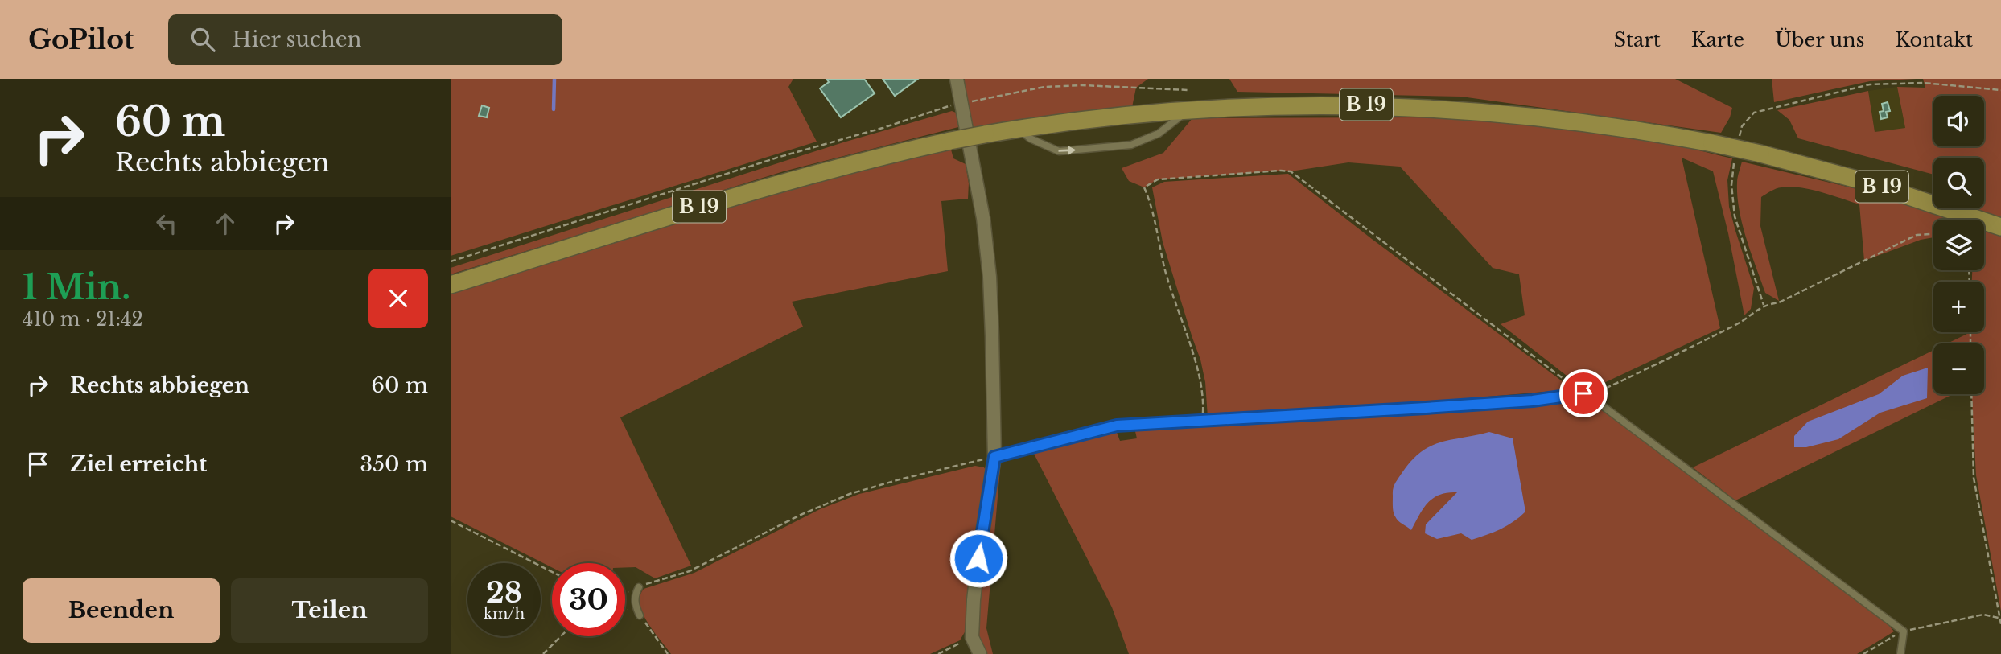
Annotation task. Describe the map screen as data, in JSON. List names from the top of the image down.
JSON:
{
  "streets": {
    "main road": ["B 19"]
  },
  "page": {
    "header": "GoPilot",
    "search": "Hier suchen",
    "nav": [
      "Start",
      "Karte",
      "Über uns",
      "Kontakt"
    ],
    "turn": ["60 m", "Rechts abbiegen"],
    "map_buttons": ["+", "−"],
    "heading": ["1 Min.", "410 m · 21:42"],
    "list": [
      {
        "name": "Rechts abbiegen",
        "value": "60 m"
      },
      {
        "name": "Ziel erreicht",
        "value": "350 m"
      }
    ],
    "speed": "28 km/h",
    "limit": "30",
    "buttons": ["Beenden", "Teilen"]
  }
}
